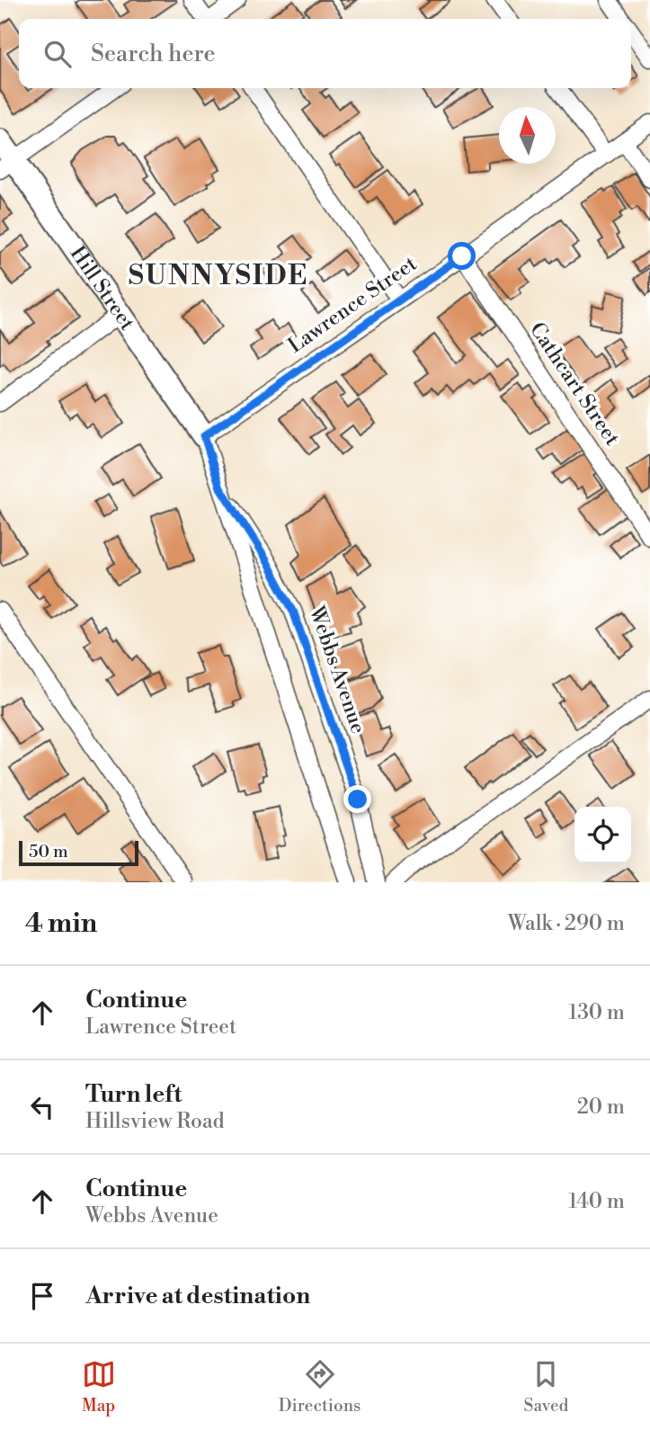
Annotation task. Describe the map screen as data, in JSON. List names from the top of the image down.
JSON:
{
  "streets": {
    "street": [
      "Hill Street",
      "Lawrence Street",
      "Cathcart Street",
      "Webbs Avenue"
    ]
  },
  "crossings": [
    ["Hill Street", "Lawrence Street"],
    ["Lawrence Street", "Cathcart Street"]
  ],
  "districts": ["SUNNYSIDE"],
  "scale_bar": "50 m",
  "north": "top",
  "page": {
    "search": "Search here",
    "scale": "50 m",
    "heading": ["4 min", "Walk · 290 m"],
    "list": [
      ["Continue", "Lawrence Street", "130 m"],
      ["Turn left", "Hillsview Road", "20 m"],
      ["Continue", "Webbs Avenue", "140 m"],
      "Arrive at destination"
    ],
    "nav": ["Map", "Directions", "Saved"]
  }
}
